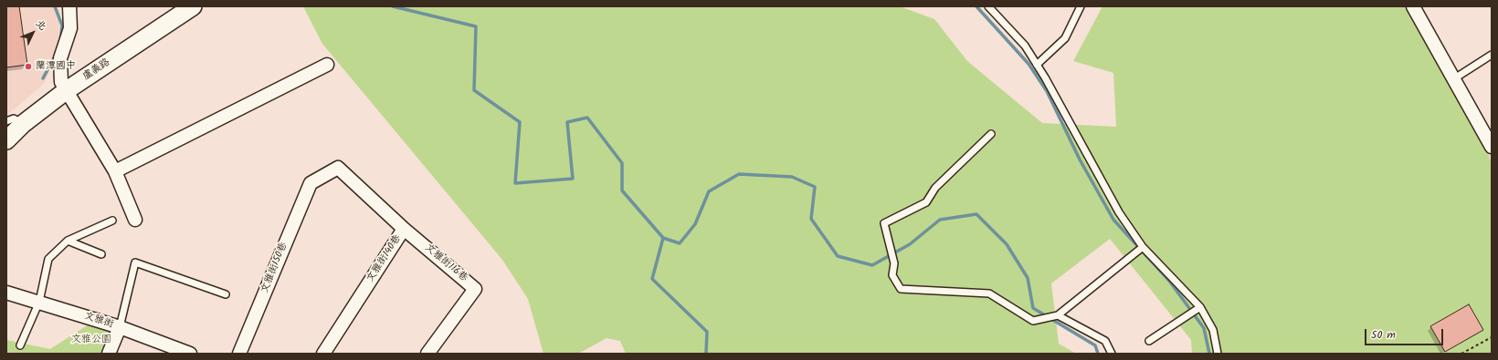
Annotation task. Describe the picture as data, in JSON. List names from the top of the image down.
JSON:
{
  "streets": {
    "street": [
      "盧義路",
      "文雅街140巷",
      "文雅街116巷",
      "文雅街150巷",
      "文雅街"
    ]
  },
  "crossings": [
    ["文雅街140巷", "文雅街116巷"],
    ["文雅街140巷", "文雅街150巷"]
  ],
  "parks": ["文雅公園"],
  "places": ["蘭潭國中"],
  "scale_bar": "50 m",
  "north": "top right"
}
